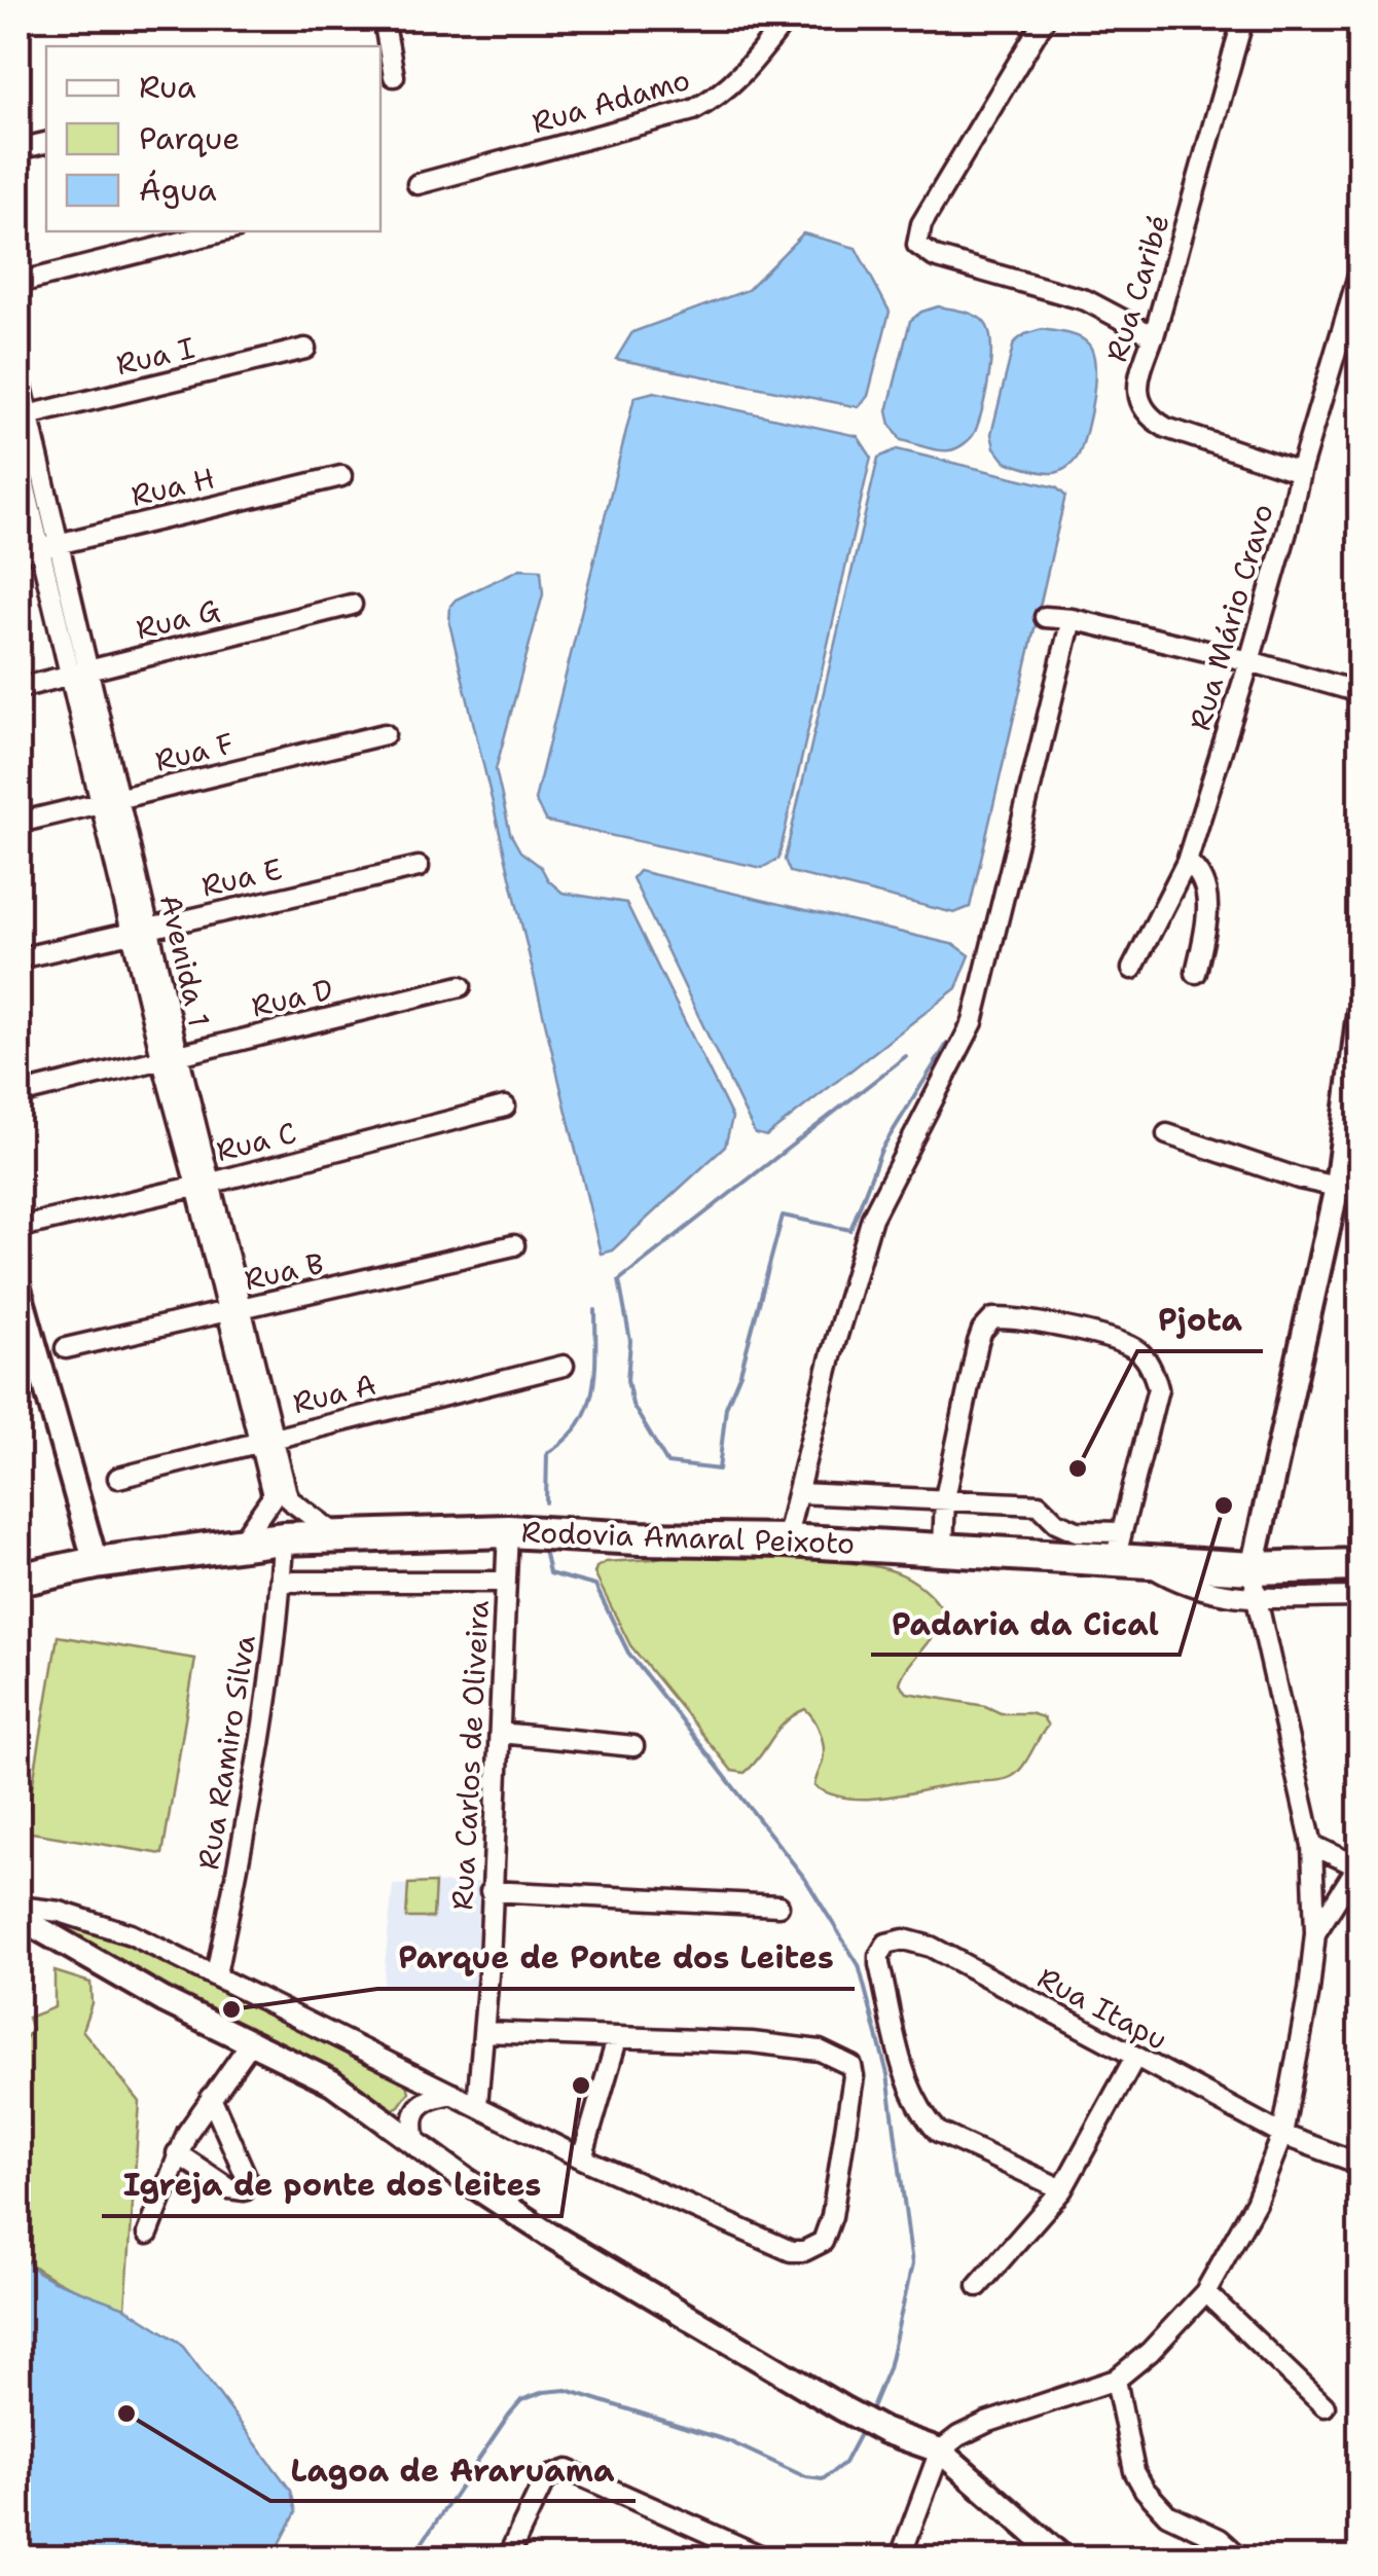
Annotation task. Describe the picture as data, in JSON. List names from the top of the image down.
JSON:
{
  "streets": {
    "highway": ["Rodovia Amaral Peixoto"],
    "street": [
      "Rua Adamo",
      "Rua Caribé",
      "Rua I",
      "Rua H",
      "Rua Mário Cravo",
      "Rua G",
      "Rua F",
      "Rua E",
      "Avenida 1",
      "Rua D",
      "Rua C",
      "Rua B",
      "Rua A",
      "Rua Ramiro Silva",
      "Rua Carlos de Oliveira",
      "Rua Itapu"
    ]
  },
  "crossings": [
    ["Rua Caribé", "Rua Mário Cravo"],
    ["Rua I", "Avenida 1"],
    ["Rua H", "Avenida 1"],
    ["Rua G", "Avenida 1"],
    ["Rua F", "Avenida 1"],
    ["Rua E", "Avenida 1"],
    ["Avenida 1", "Rua D"],
    ["Avenida 1", "Rua C"],
    ["Avenida 1", "Rua B"],
    ["Avenida 1", "Rua A"],
    ["Avenida 1", "Rodovia Amaral Peixoto"],
    ["Rodovia Amaral Peixoto", "Rua Ramiro Silva"],
    ["Rodovia Amaral Peixoto", "Rua Carlos de Oliveira"]
  ],
  "places": [
    "Pjota",
    "Padaria da Cical",
    "Parque de Ponte dos Leites",
    "Igreja de ponte dos leites",
    "Lagoa de Araruama"
  ],
  "legend": ["Rua", "Parque", "Água"]
}
